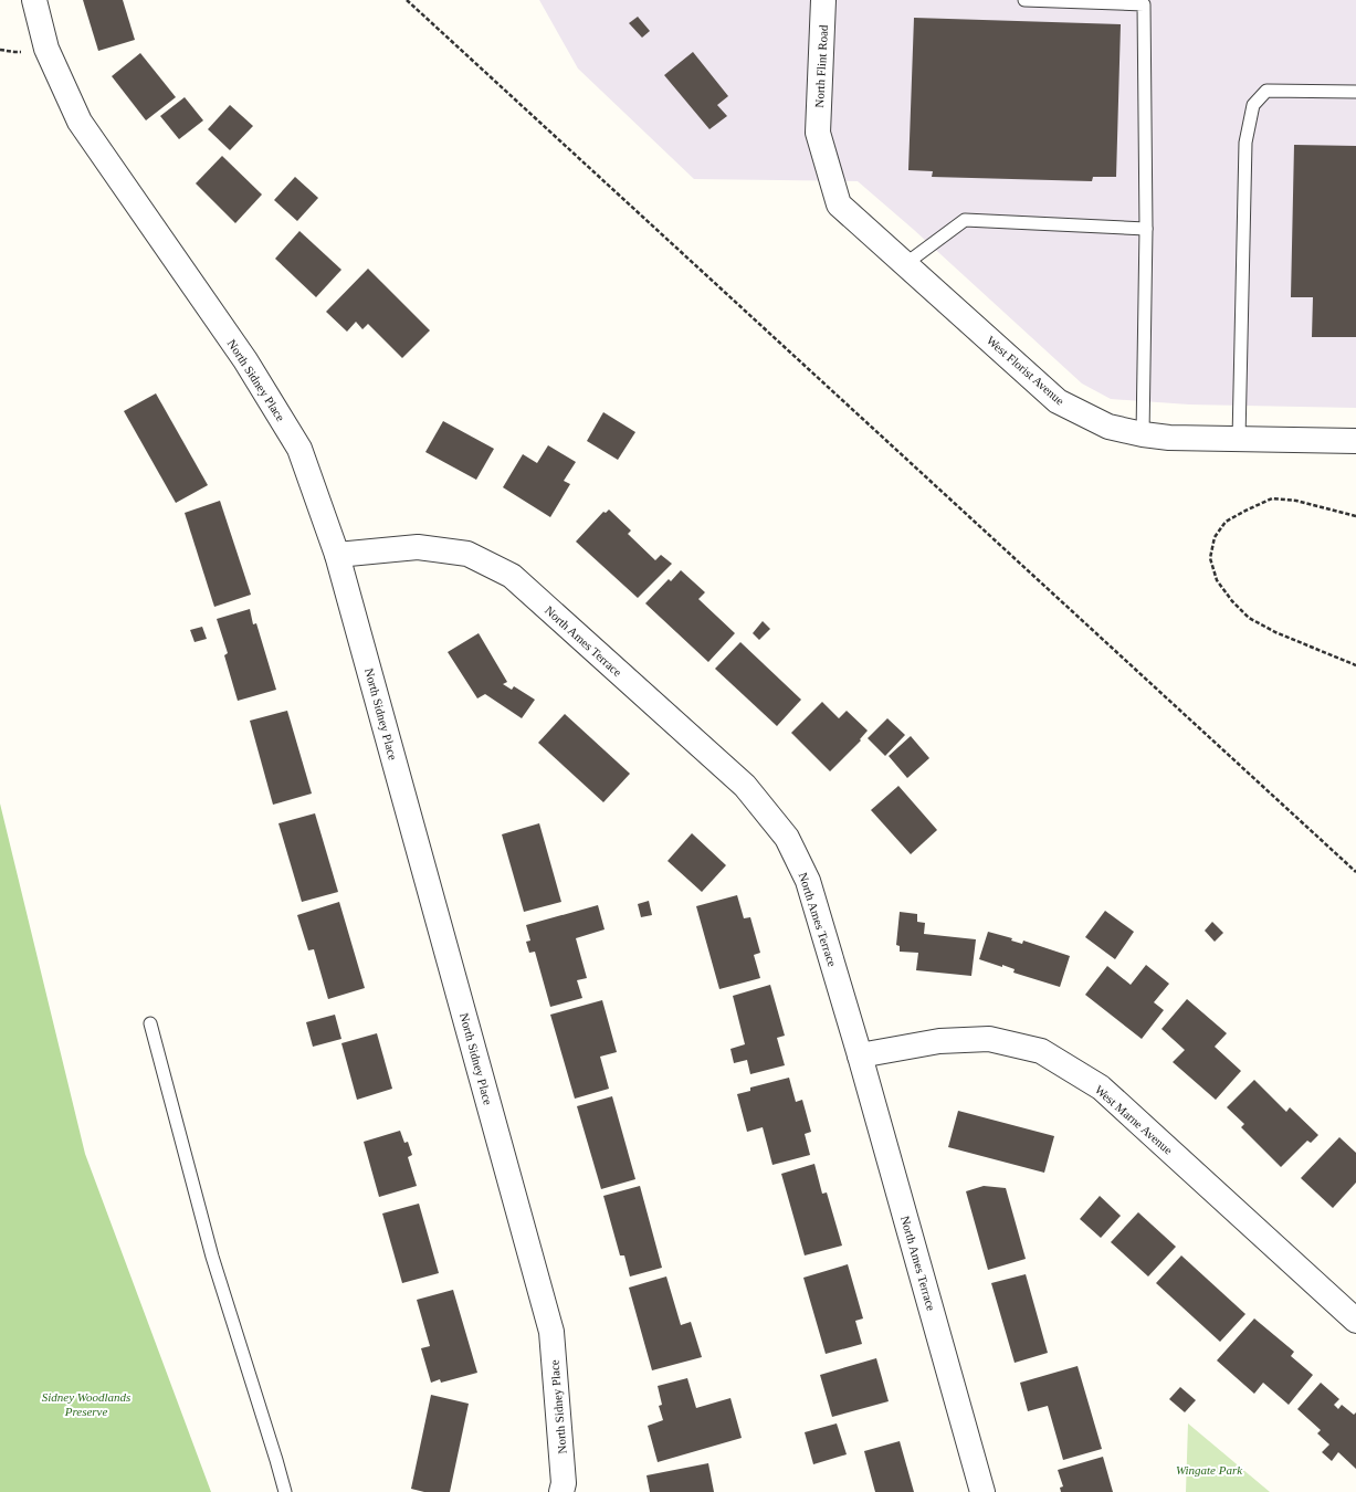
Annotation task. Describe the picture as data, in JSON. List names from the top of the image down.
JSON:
{
  "streets": {
    "street": [
      "North Flint Road",
      "West Florist Avenue",
      "North Sidney Place",
      "North Ames Terrace",
      "West Marne Avenue"
    ]
  },
  "crossings": [
    ["North Flint Road", "West Florist Avenue"],
    ["North Sidney Place", "North Ames Terrace"],
    ["North Ames Terrace", "West Marne Avenue"]
  ],
  "parks": ["Sidney Woodlands Preserve", "Wingate Park"]
}
